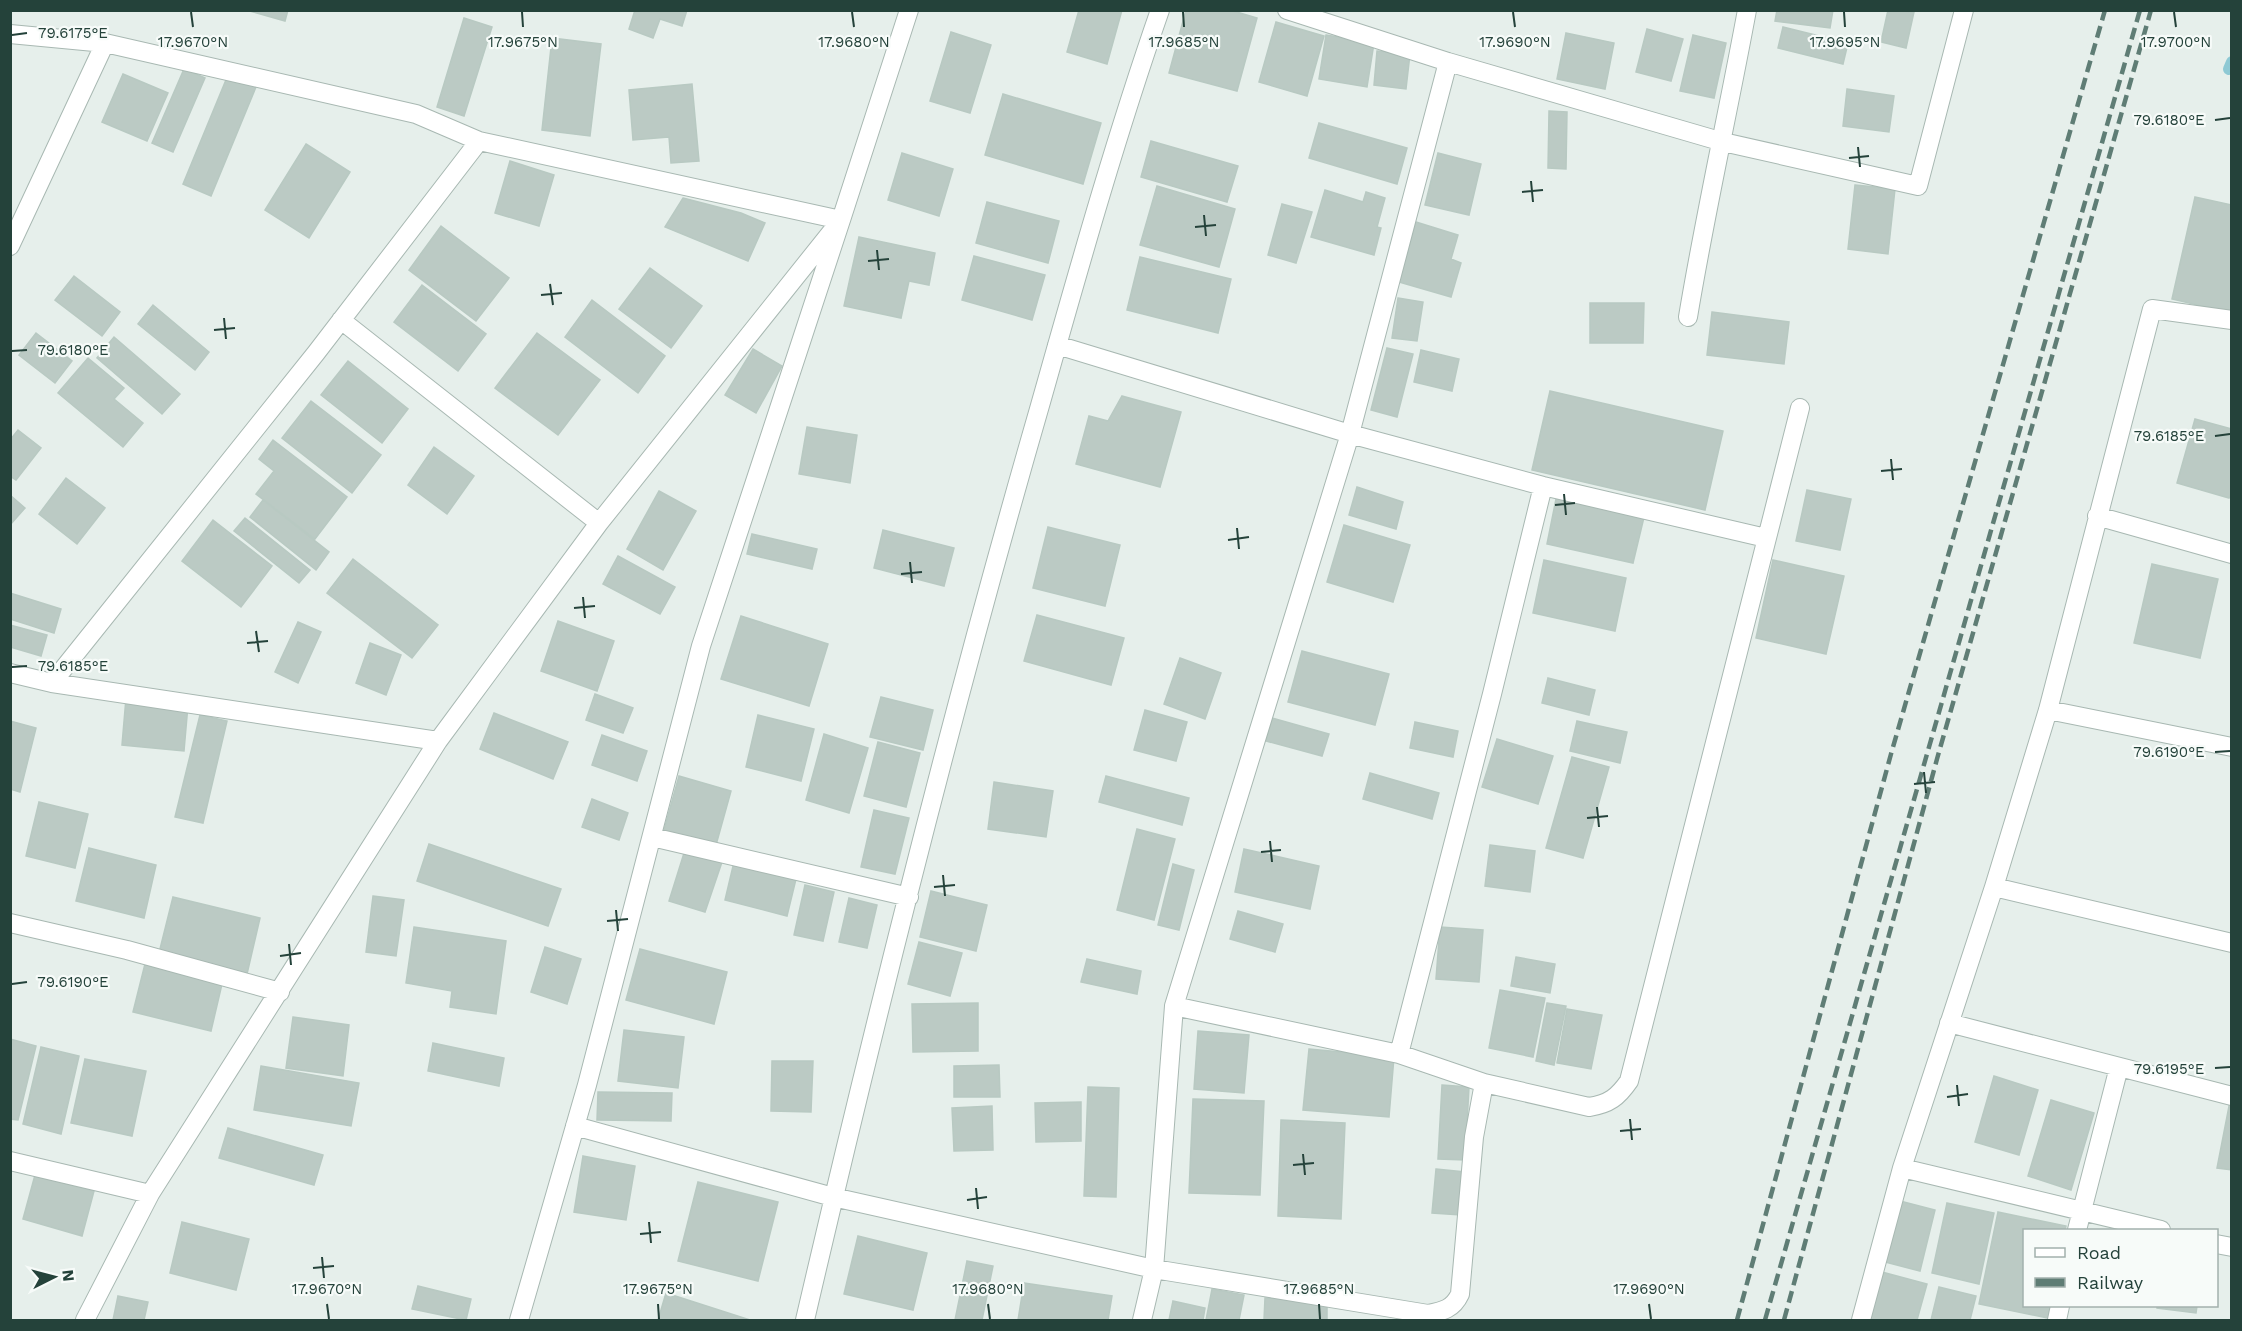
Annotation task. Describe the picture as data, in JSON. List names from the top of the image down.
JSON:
{
  "legend": ["Road", "Railway"],
  "north": "right",
  "coordinates": [
    "79.6175°E",
    "17.9670°N",
    "17.9675°N",
    "17.9680°N",
    "17.9685°N",
    "17.9690°N",
    "17.9695°N",
    "17.9700°N",
    "79.6180°E",
    "79.6185°E",
    "79.6190°E",
    "79.6195°E"
  ]
}
